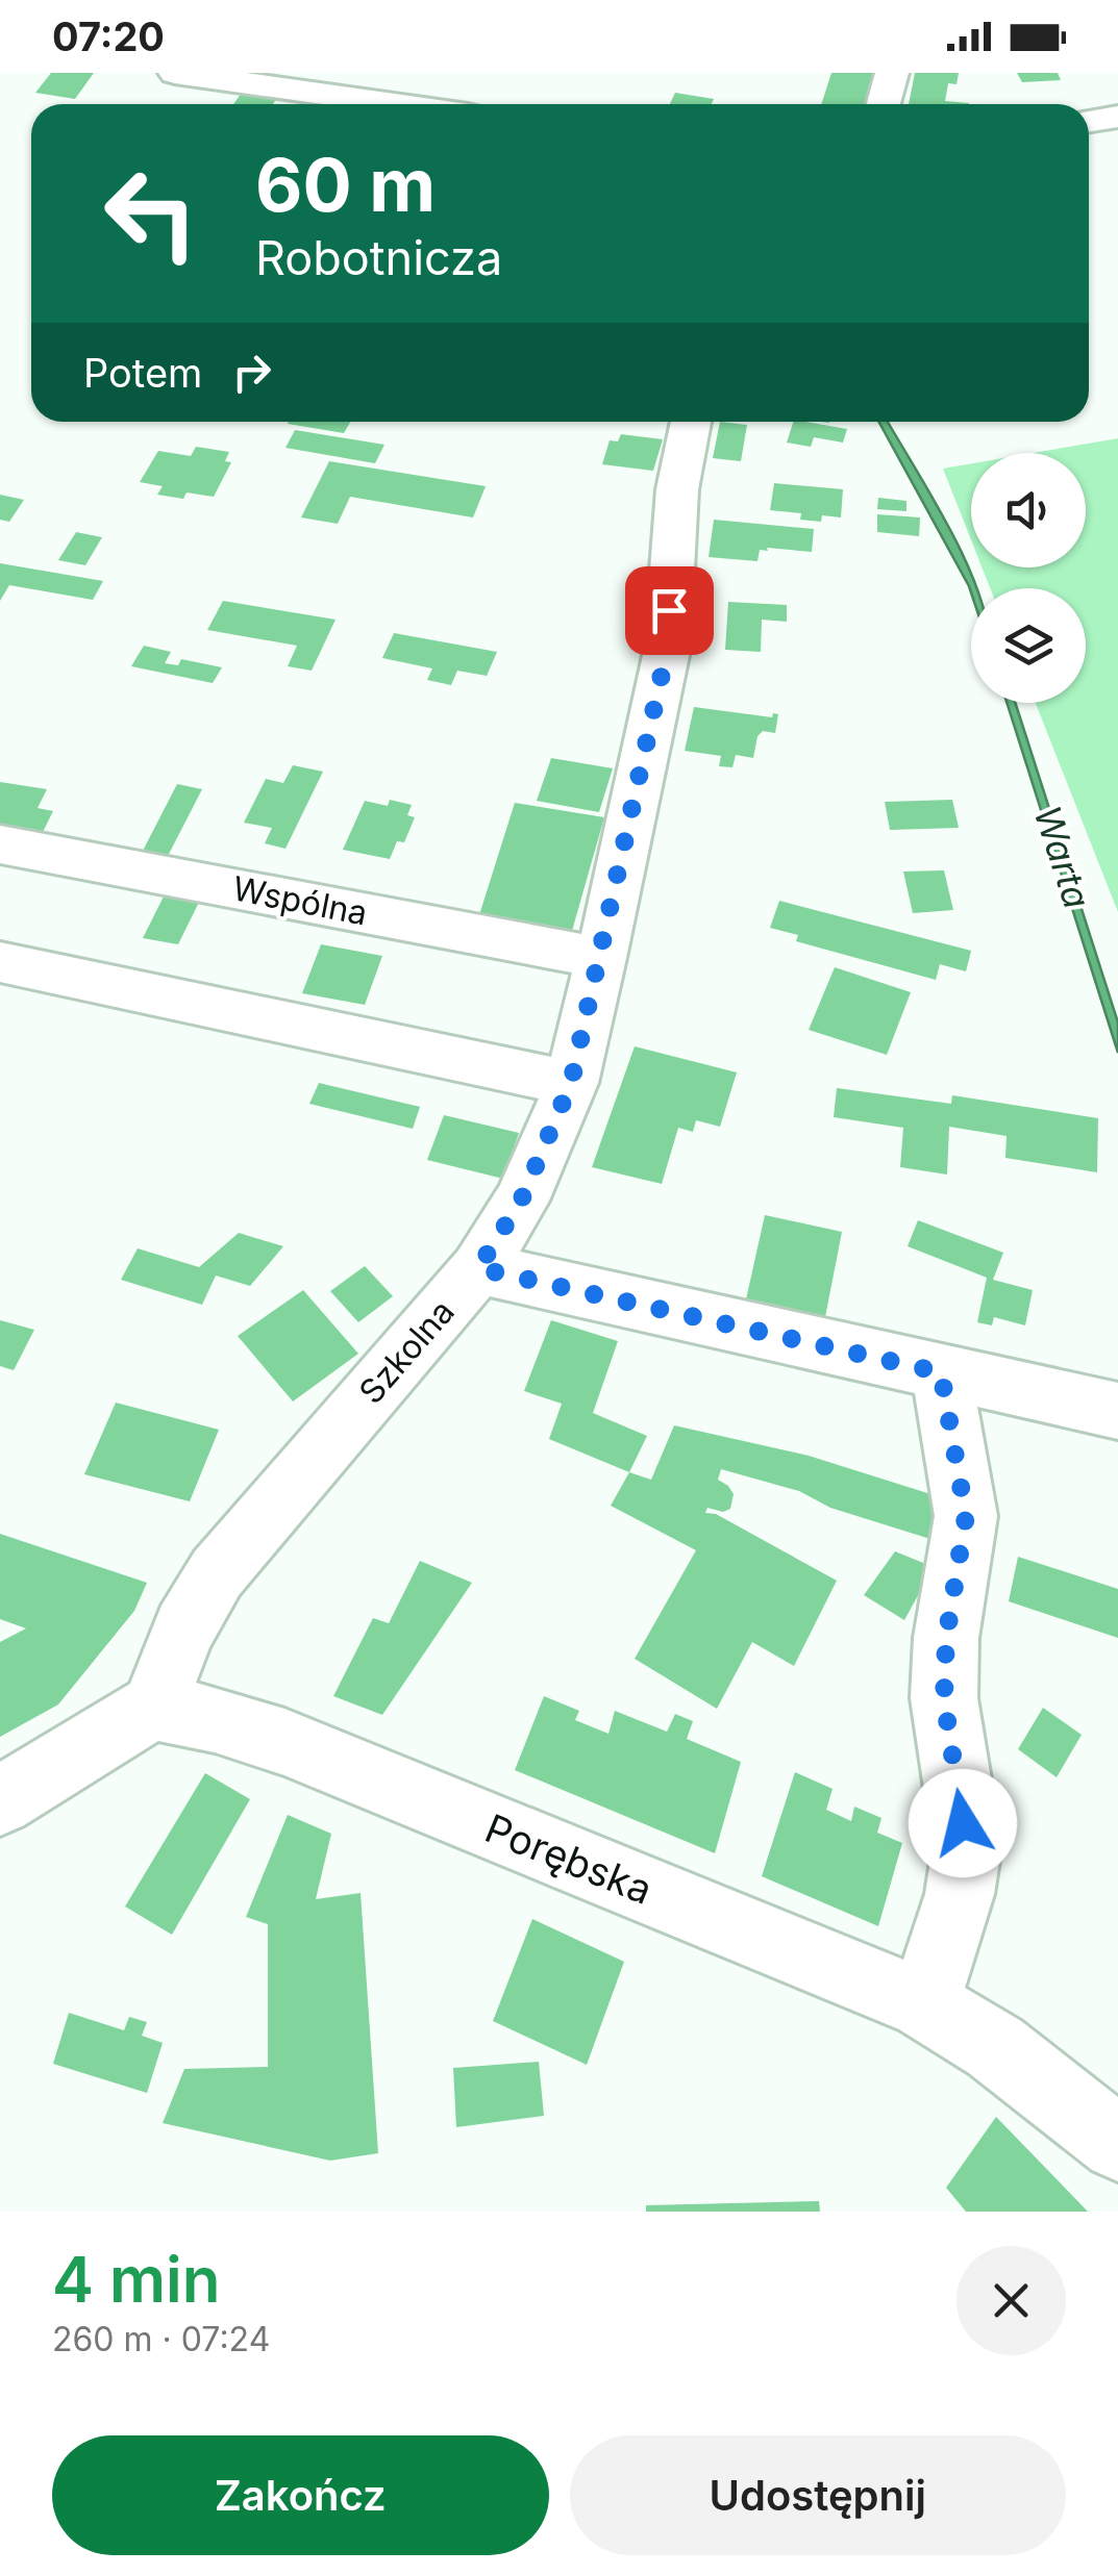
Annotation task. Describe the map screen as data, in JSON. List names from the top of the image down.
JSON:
{
  "streets": {
    "street": ["Wspólna", "Szkolna", "Porębska"]
  },
  "crossings": [
    ["Wspólna", "Szkolna"],
    ["Szkolna", "Porębska"]
  ],
  "water": ["Warta"],
  "page": {
    "status": "07:20",
    "turn": ["60 m", "Robotnicza"],
    "then": "Potem",
    "heading": ["4 min", "260 m · 07:24"],
    "buttons": ["Zakończ", "Udostępnij"]
  }
}
